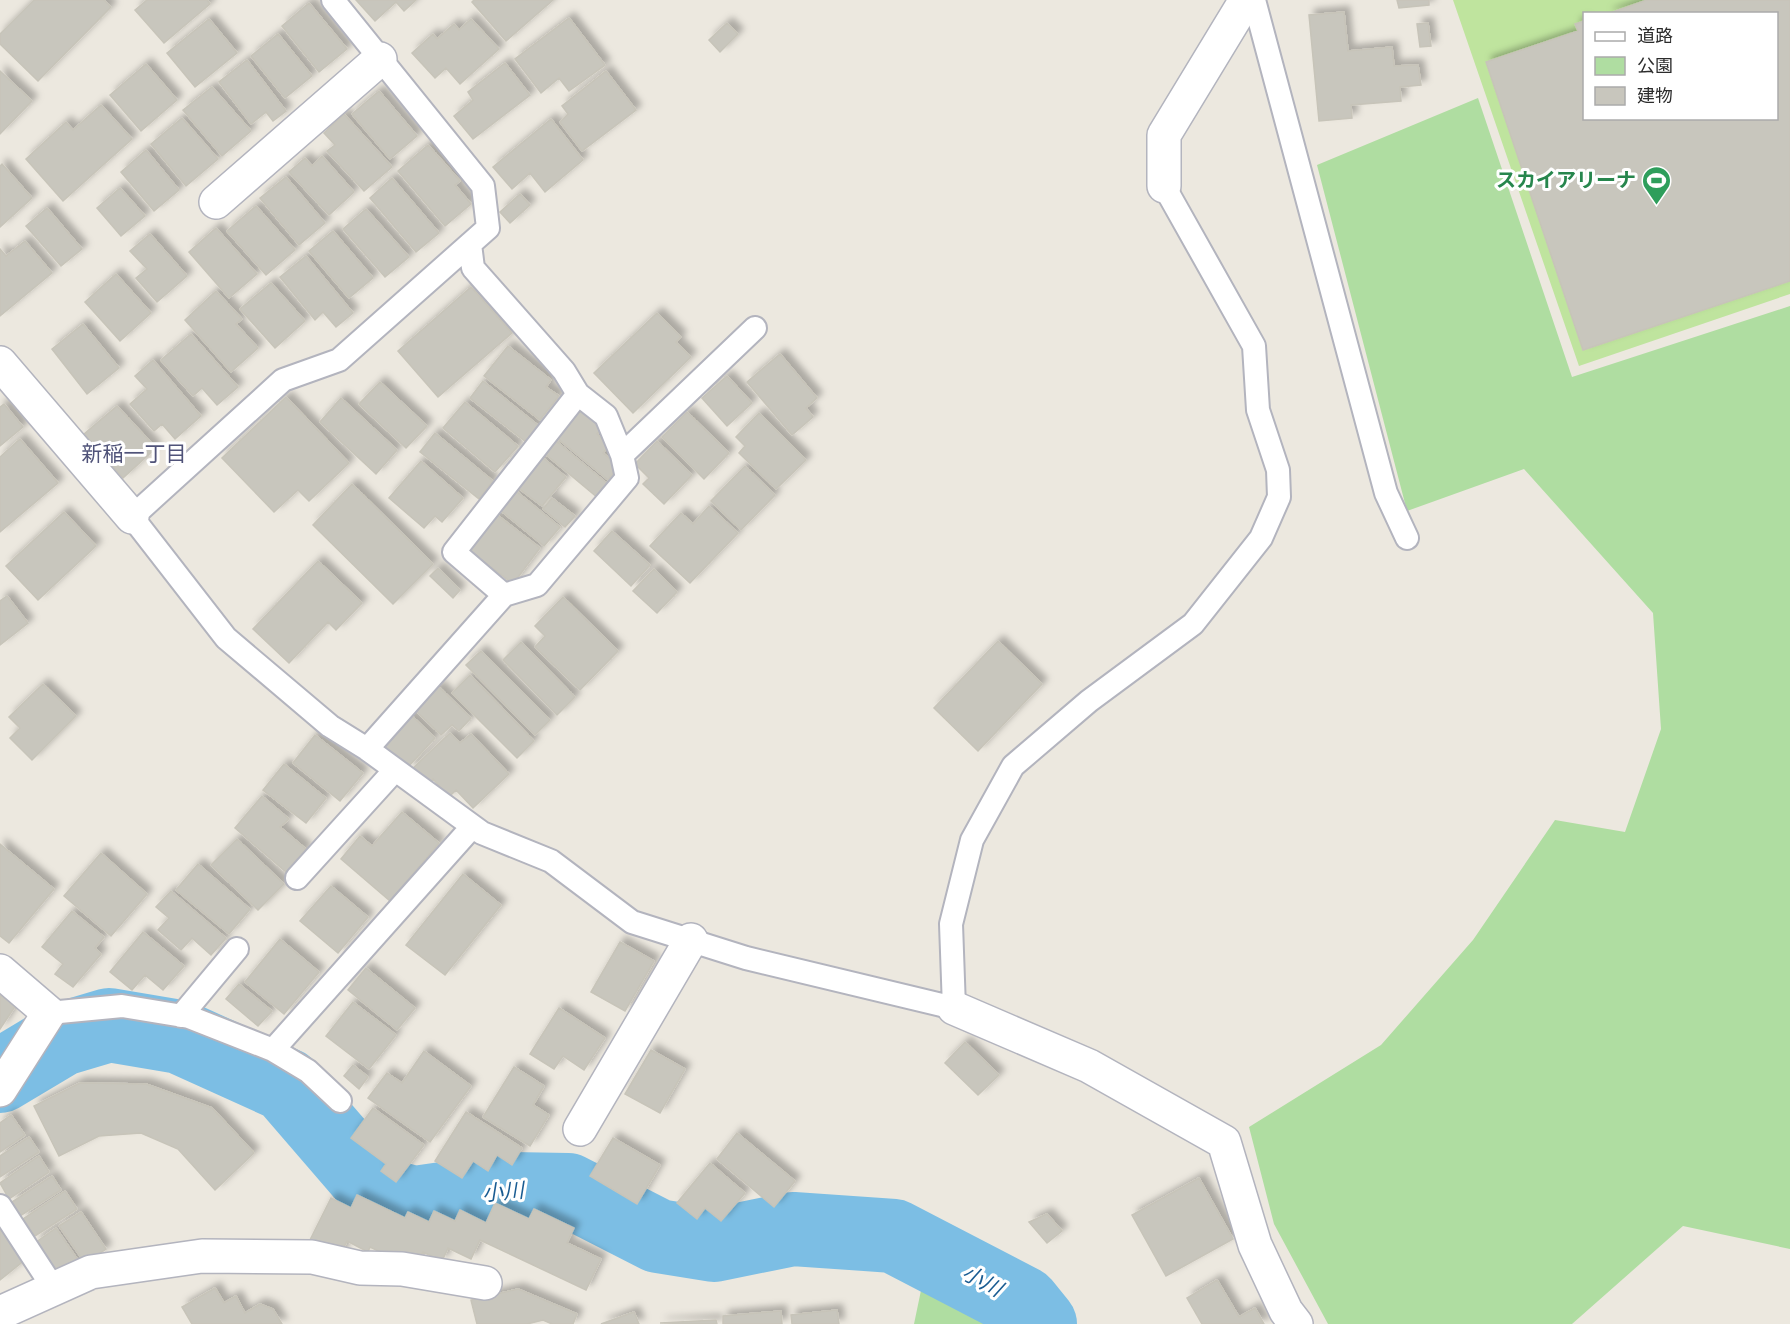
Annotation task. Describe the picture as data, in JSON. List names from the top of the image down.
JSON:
{
  "districts": ["新稲一丁目"],
  "water": ["小川"],
  "places": {
    "sports": ["スカイアリーナ"]
  },
  "legend": ["道路", "公園", "建物"]
}
